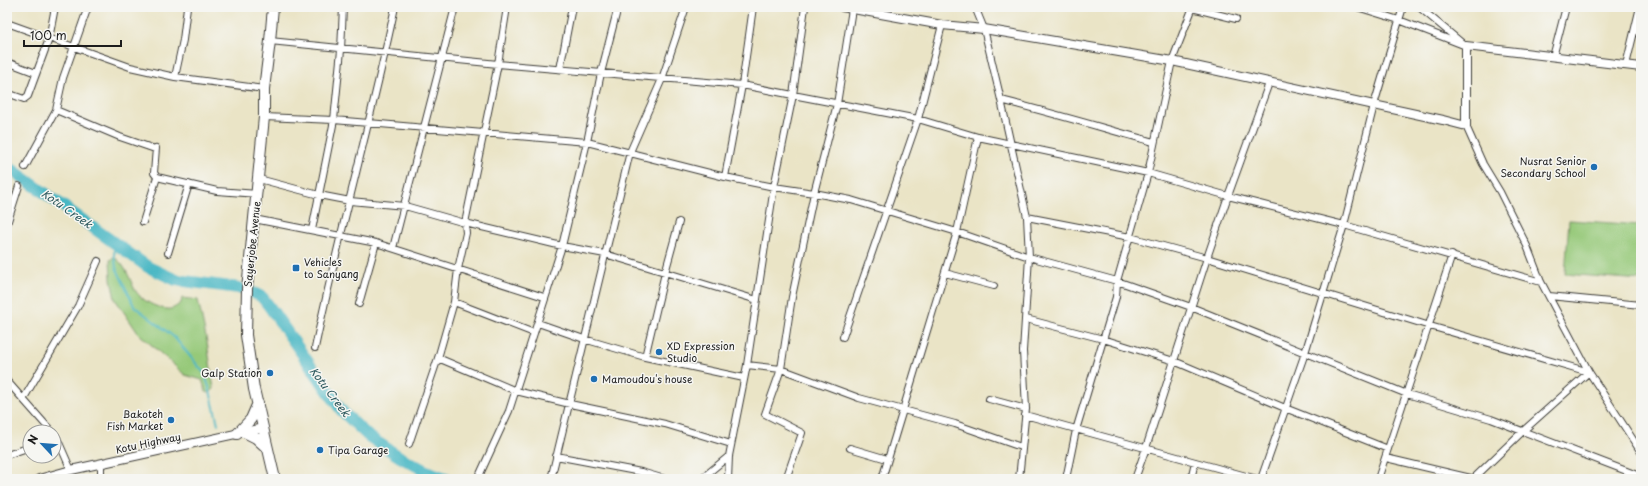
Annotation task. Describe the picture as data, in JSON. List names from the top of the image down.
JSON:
{
  "streets": {
    "main road": ["Sayerjobe Avenue"],
    "street": ["Kotu Highway"]
  },
  "crossings": [
    ["Sayerjobe Avenue", "Kotu Highway"]
  ],
  "water": ["Kotu Creek"],
  "places": {
    "other": [
      "Nusrat Senior Secondary School",
      "XD Expression Studio",
      "Galp Station",
      "Mamoudou's house",
      "Bakoteh Fish Market",
      "Tipa Garage"
    ],
    "transit": ["Vehicles to Sanyang"]
  },
  "scale_bar": "100 m",
  "north": "top left"
}
